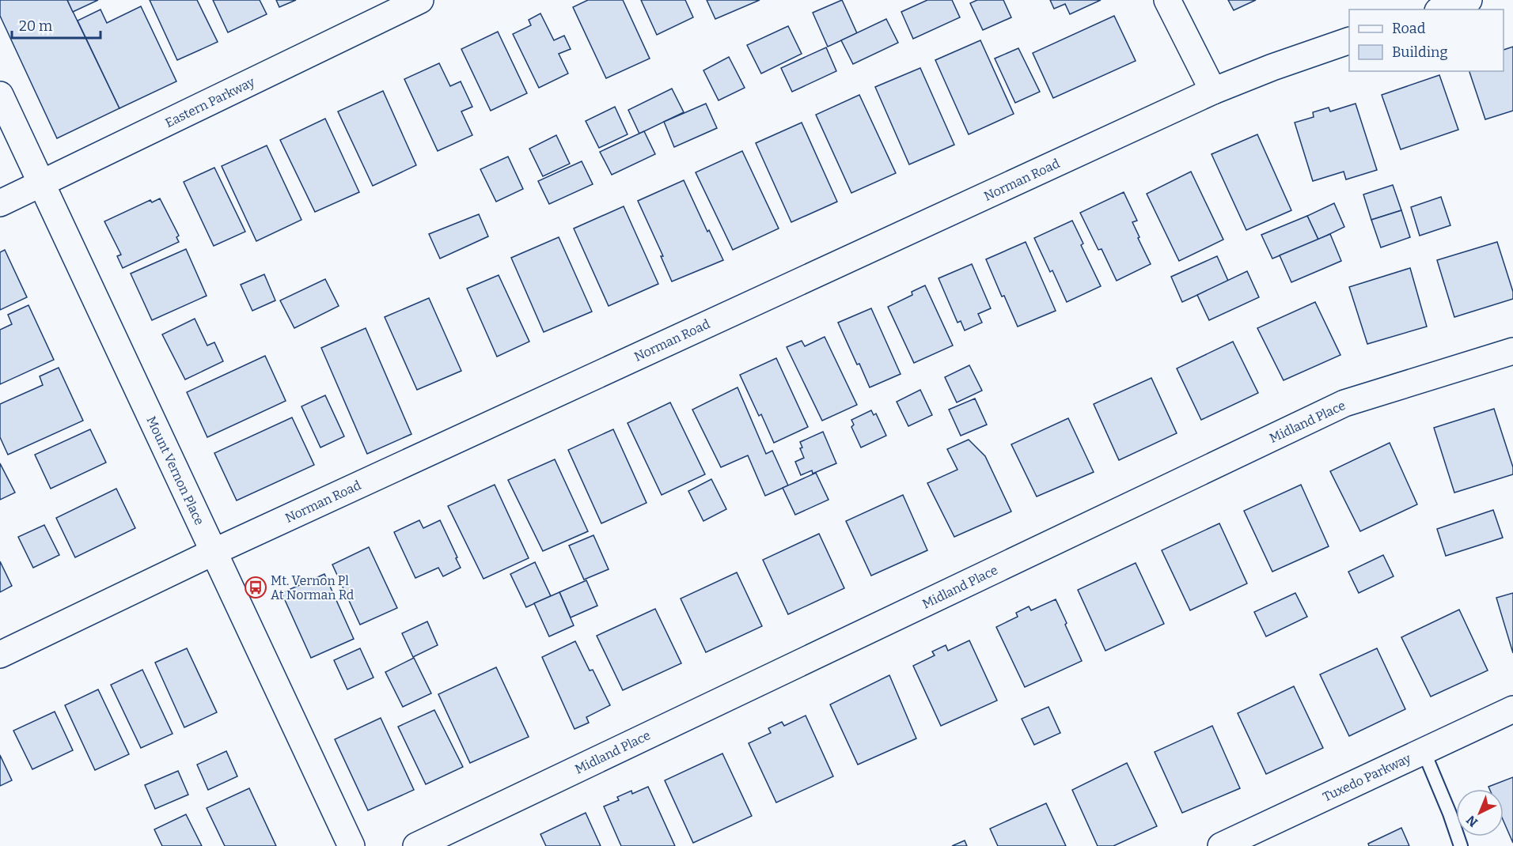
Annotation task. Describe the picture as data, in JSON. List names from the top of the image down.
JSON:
{
  "streets": {
    "street": [
      "Eastern Parkway",
      "Norman Road",
      "Midland Place",
      "Mount Vernon Place",
      "Tuxedo Parkway"
    ]
  },
  "crossings": [
    ["Eastern Parkway", "Mount Vernon Place"],
    ["Norman Road", "Mount Vernon Place"]
  ],
  "places": {
    "bus stop": ["Mt. Vernon Pl At Norman Rd"]
  },
  "legend": ["Road", "Building"],
  "scale_bar": "20 m",
  "north": "bottom left"
}
